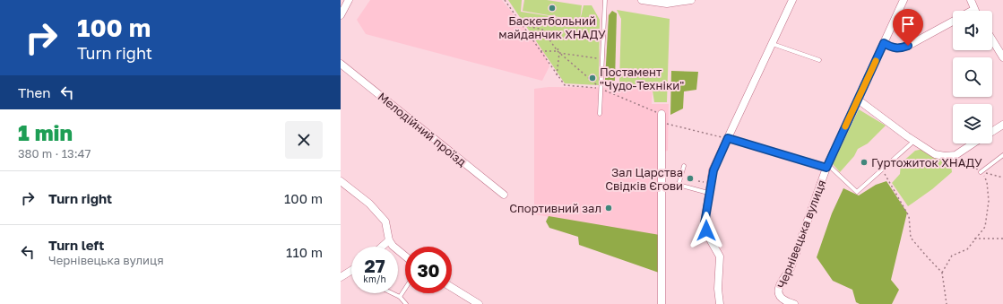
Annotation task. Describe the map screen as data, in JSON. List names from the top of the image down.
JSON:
{
  "streets": {
    "street": ["Мелодійний проїзд", "Чернівецька вулиця"]
  },
  "places": [
    "Баскетбольний майданчик ХНАДУ",
    "Постамент \"Чудо-Техніки\"",
    "Гуртожиток ХНАДУ",
    "Зал Царства Свідків Єгови",
    "Спортивний зал"
  ],
  "page": {
    "turn": ["100 m", "Turn right"],
    "then": "Then",
    "heading": ["1 min", "380 m · 13:47"],
    "list": [
      {
        "name": "Turn right",
        "value": "100 m"
      },
      {
        "name": "Turn left",
        "note": "Чернівецька вулиця",
        "value": "110 m"
      }
    ],
    "speed": "27 km/h",
    "limit": "30"
  }
}
